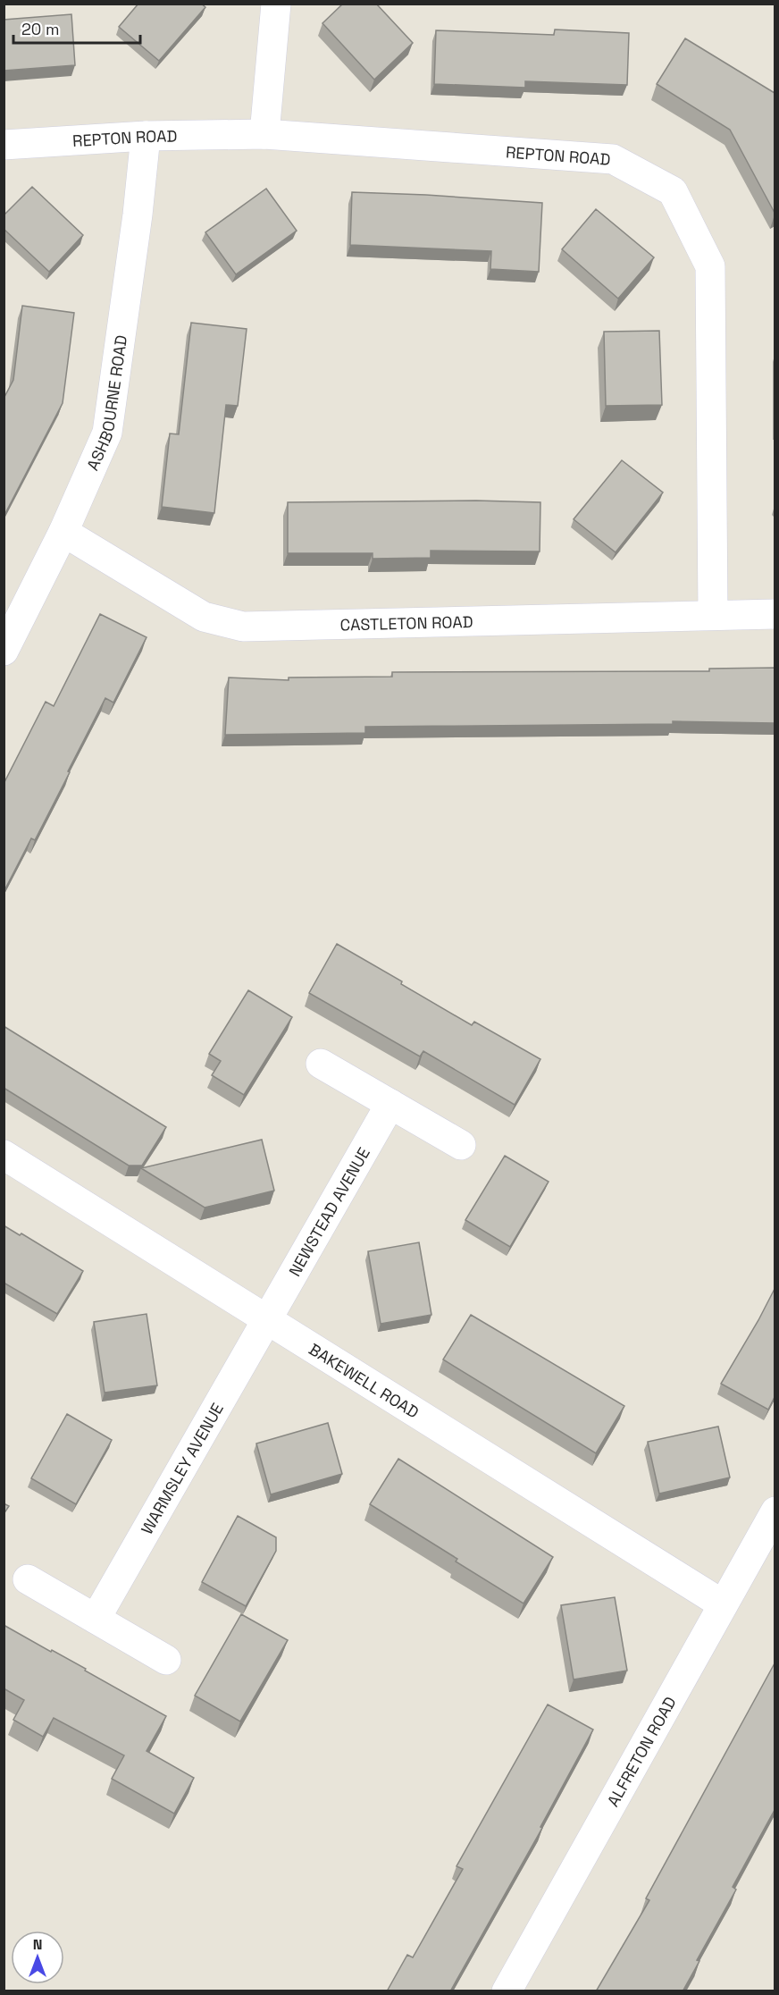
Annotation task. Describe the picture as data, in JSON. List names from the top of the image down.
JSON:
{
  "streets": {
    "street": [
      "REPTON ROAD",
      "ASHBOURNE ROAD",
      "CASTLETON ROAD",
      "NEWSTEAD AVENUE",
      "BAKEWELL ROAD",
      "WARMSLEY AVENUE",
      "ALFRETON ROAD"
    ]
  },
  "crossings": [
    ["REPTON ROAD", "ASHBOURNE ROAD"],
    ["REPTON ROAD", "CASTLETON ROAD"],
    ["ASHBOURNE ROAD", "CASTLETON ROAD"],
    ["NEWSTEAD AVENUE", "BAKEWELL ROAD"],
    ["NEWSTEAD AVENUE", "WARMSLEY AVENUE"],
    ["BAKEWELL ROAD", "WARMSLEY AVENUE"],
    ["BAKEWELL ROAD", "ALFRETON ROAD"]
  ],
  "scale_bar": "20 m",
  "north": "top"
}
